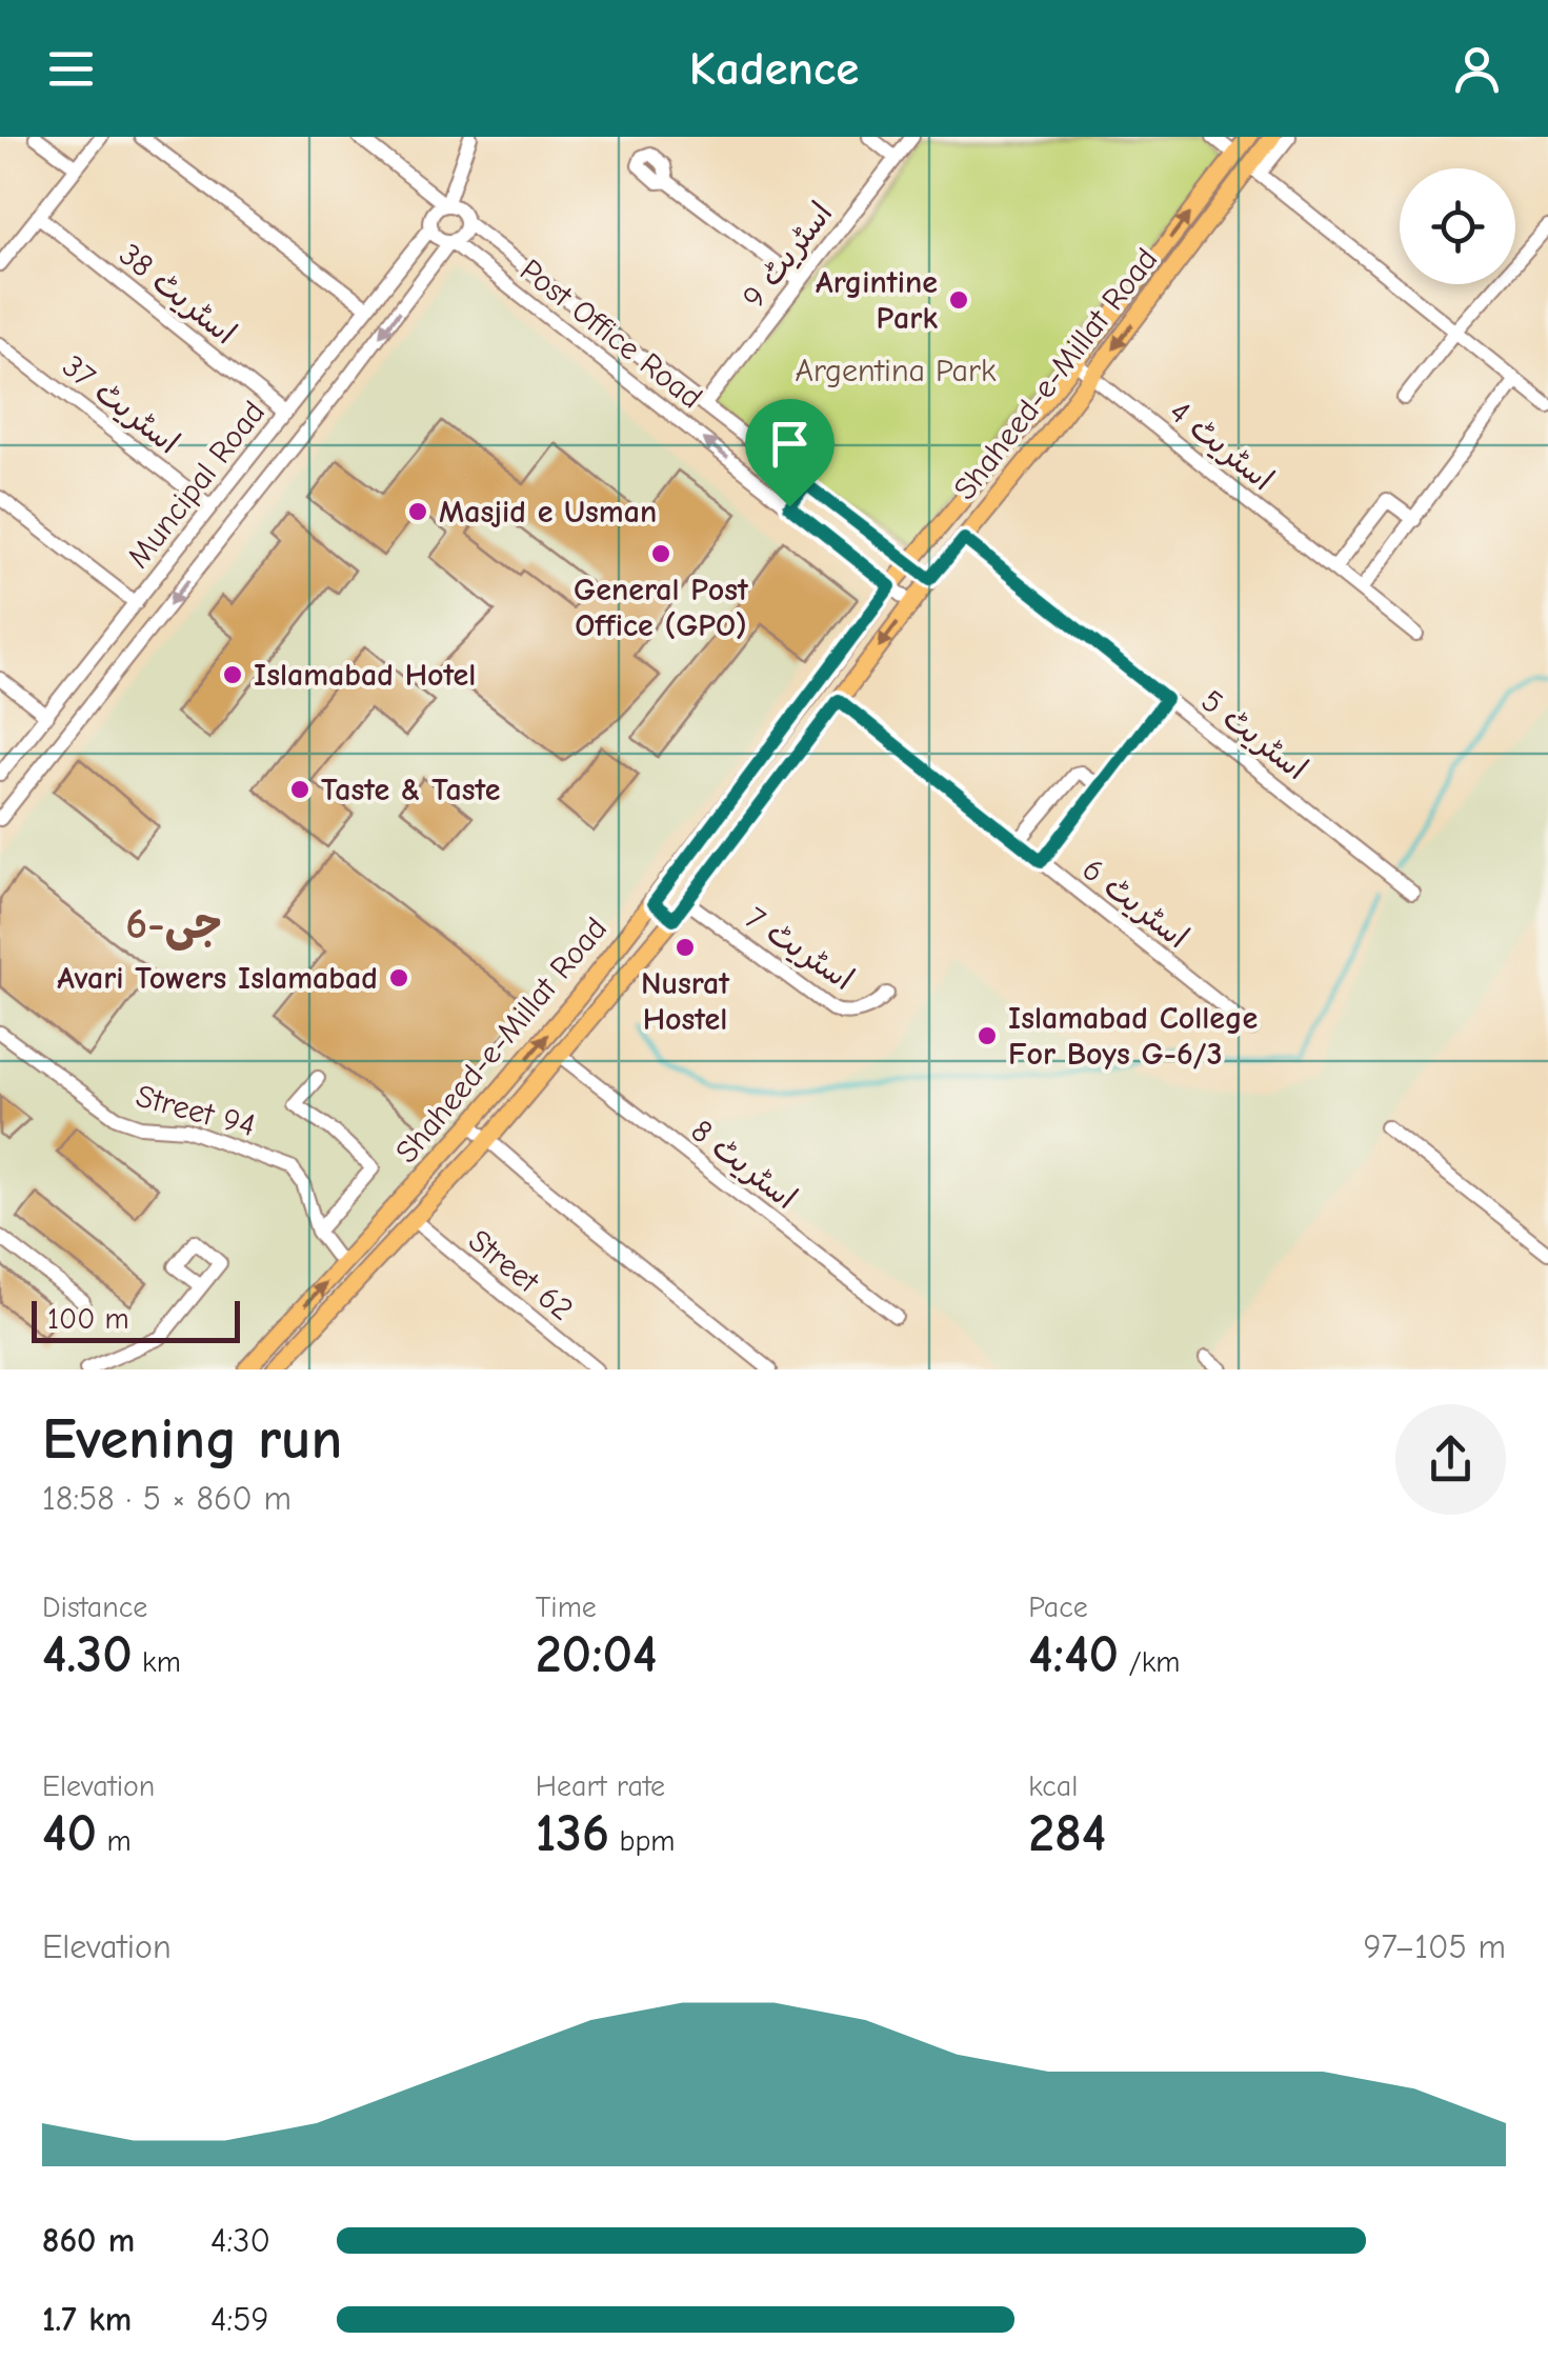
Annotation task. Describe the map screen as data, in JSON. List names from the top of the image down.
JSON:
{
  "streets": {
    "main road": ["Shaheed-e-Millat Road"],
    "street": [
      "اسٹریٹ 9",
      "اسٹریٹ 38",
      "Post Office Road",
      "اسٹریٹ 37",
      "اسٹریٹ 4",
      "Muncipal Road",
      "اسٹریٹ 5",
      "اسٹریٹ 6",
      "اسٹریٹ 7",
      "Street 94",
      "اسٹریٹ 8",
      "Street 62"
    ]
  },
  "crossings": [
    ["اسٹریٹ 9", "Post Office Road"],
    ["اسٹریٹ 38", "Muncipal Road"],
    ["Post Office Road", "Shaheed-e-Millat Road"],
    ["Post Office Road", "Muncipal Road"],
    ["Shaheed-e-Millat Road", "اسٹریٹ 4"],
    ["Shaheed-e-Millat Road", "اسٹریٹ 5"],
    ["Shaheed-e-Millat Road", "اسٹریٹ 6"],
    ["Shaheed-e-Millat Road", "اسٹریٹ 7"],
    ["Shaheed-e-Millat Road", "Street 94"],
    ["Shaheed-e-Millat Road", "اسٹریٹ 8"],
    ["Shaheed-e-Millat Road", "Street 62"],
    ["اسٹریٹ 37", "Muncipal Road"]
  ],
  "districts": ["جی-6"],
  "parks": ["Argentina Park"],
  "places": [
    "Argintine Park",
    "Masjid e Usman",
    "General Post Office (GPO)",
    "Islamabad Hotel",
    "Taste & Taste",
    "Nusrat Hostel",
    "Avari Towers Islamabad",
    "Islamabad College For Boys G-6/3"
  ],
  "scale_bar": "100 m",
  "page": {
    "header": "Kadence",
    "scale": "100 m",
    "heading": ["Evening run", "18:58 · 5 × 860 m"],
    "stats": [
      ["Distance", "4.30 km"],
      ["Time", "20:04"],
      ["Pace", "4:40 /km"],
      ["Elevation", "40 m"],
      ["Heart rate", "136 bpm"],
      ["kcal", "284"]
    ],
    "chart": ["Elevation", "97–105 m"],
    "list": [
      {
        "name": "860 m",
        "note": "4:30"
      },
      {
        "name": "1.7 km",
        "note": "4:59"
      }
    ]
  }
}
